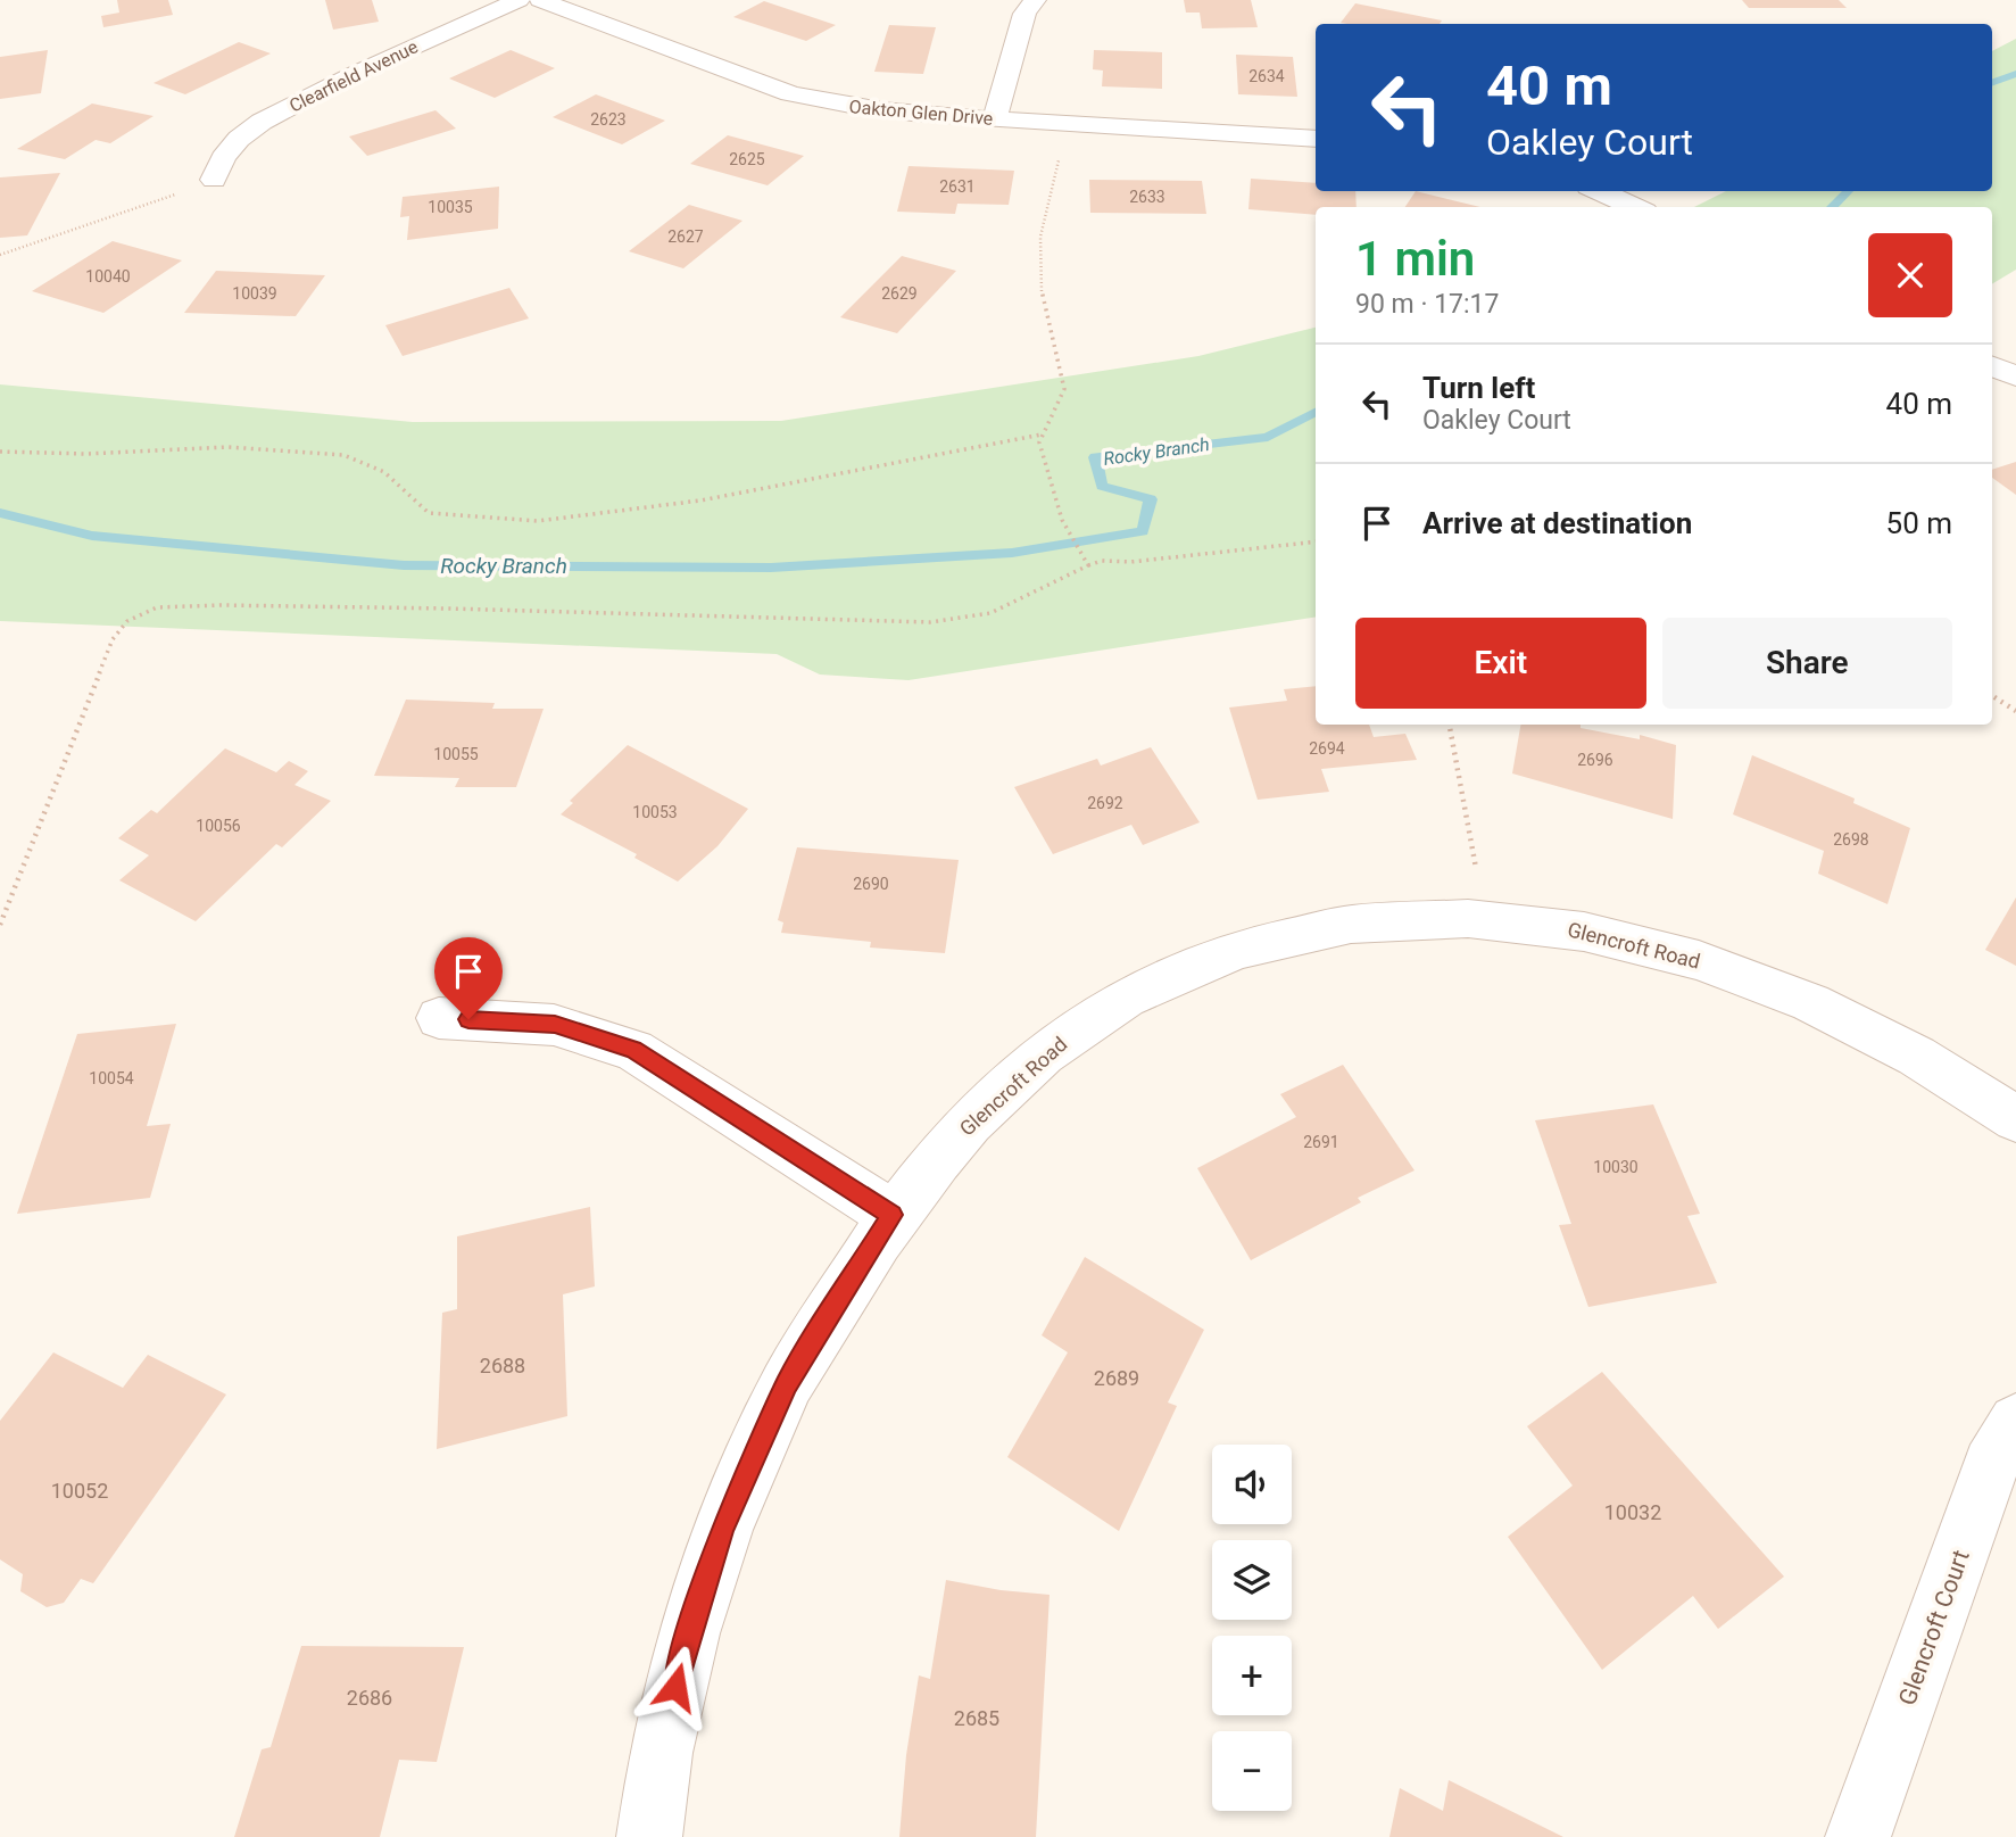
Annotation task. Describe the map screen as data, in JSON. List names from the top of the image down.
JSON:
{
  "streets": {
    "street": [
      "Clearfield Avenue",
      "Oakton Glen Drive",
      "Glencroft Road",
      "Glencroft Court"
    ]
  },
  "water": ["Rocky Branch"],
  "house_numbers": [
    "2634",
    "2623",
    "2625",
    "2631",
    "2633",
    "10035",
    "2627",
    "10040",
    "10039",
    "2629",
    "2694",
    "10055",
    "2696",
    "2692",
    "10053",
    "10056",
    "2698",
    "2690",
    "10054",
    "2691",
    "10030",
    "2688",
    "2689",
    "10052",
    "10032",
    "2686",
    "2685"
  ],
  "page": {
    "turn": ["40 m", "Oakley Court"],
    "heading": ["1 min", "90 m · 17:17"],
    "list": [
      {
        "name": "Turn left",
        "note": "Oakley Court",
        "value": "40 m"
      },
      {
        "name": "Arrive at destination",
        "value": "50 m"
      }
    ],
    "buttons": ["Exit", "Share"],
    "map_buttons": ["+", "−"]
  }
}
